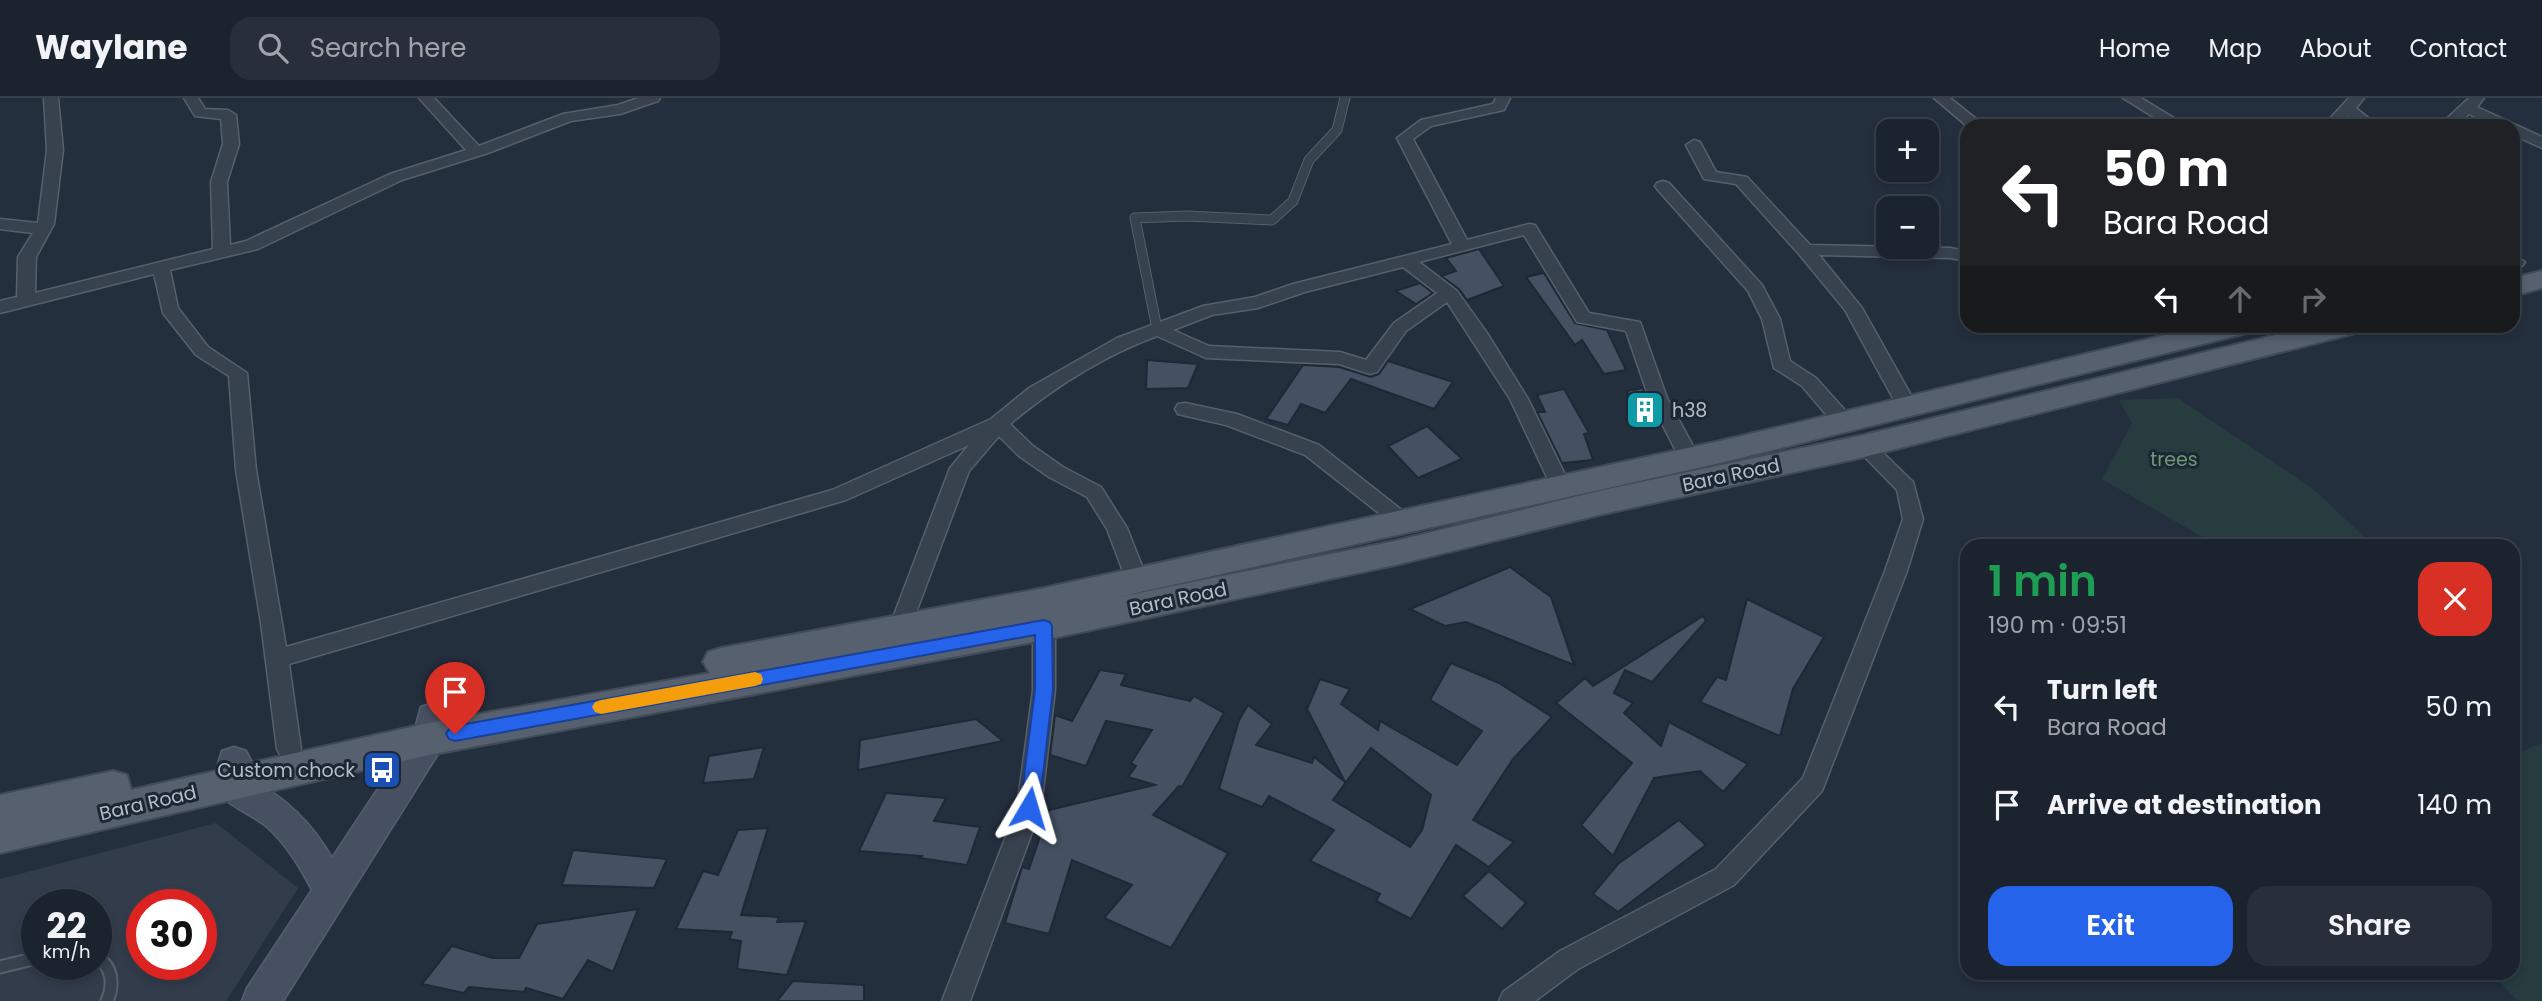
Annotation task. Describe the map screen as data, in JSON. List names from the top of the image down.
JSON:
{
  "streets": {
    "main road": ["Bara Road"]
  },
  "parks": ["trees"],
  "places": {
    "building": ["h38"],
    "bus stop": ["Custom chock"]
  },
  "page": {
    "header": "Waylane",
    "search": "Search here",
    "nav": [
      "Home",
      "Map",
      "About",
      "Contact"
    ],
    "map_buttons": ["+", "−"],
    "turn": ["50 m", "Bara Road"],
    "heading": ["1 min", "190 m · 09:51"],
    "list": [
      {
        "name": "Turn left",
        "note": "Bara Road",
        "value": "50 m"
      },
      {
        "name": "Arrive at destination",
        "value": "140 m"
      }
    ],
    "buttons": ["Exit", "Share"],
    "speed": "22 km/h",
    "limit": "30"
  }
}
